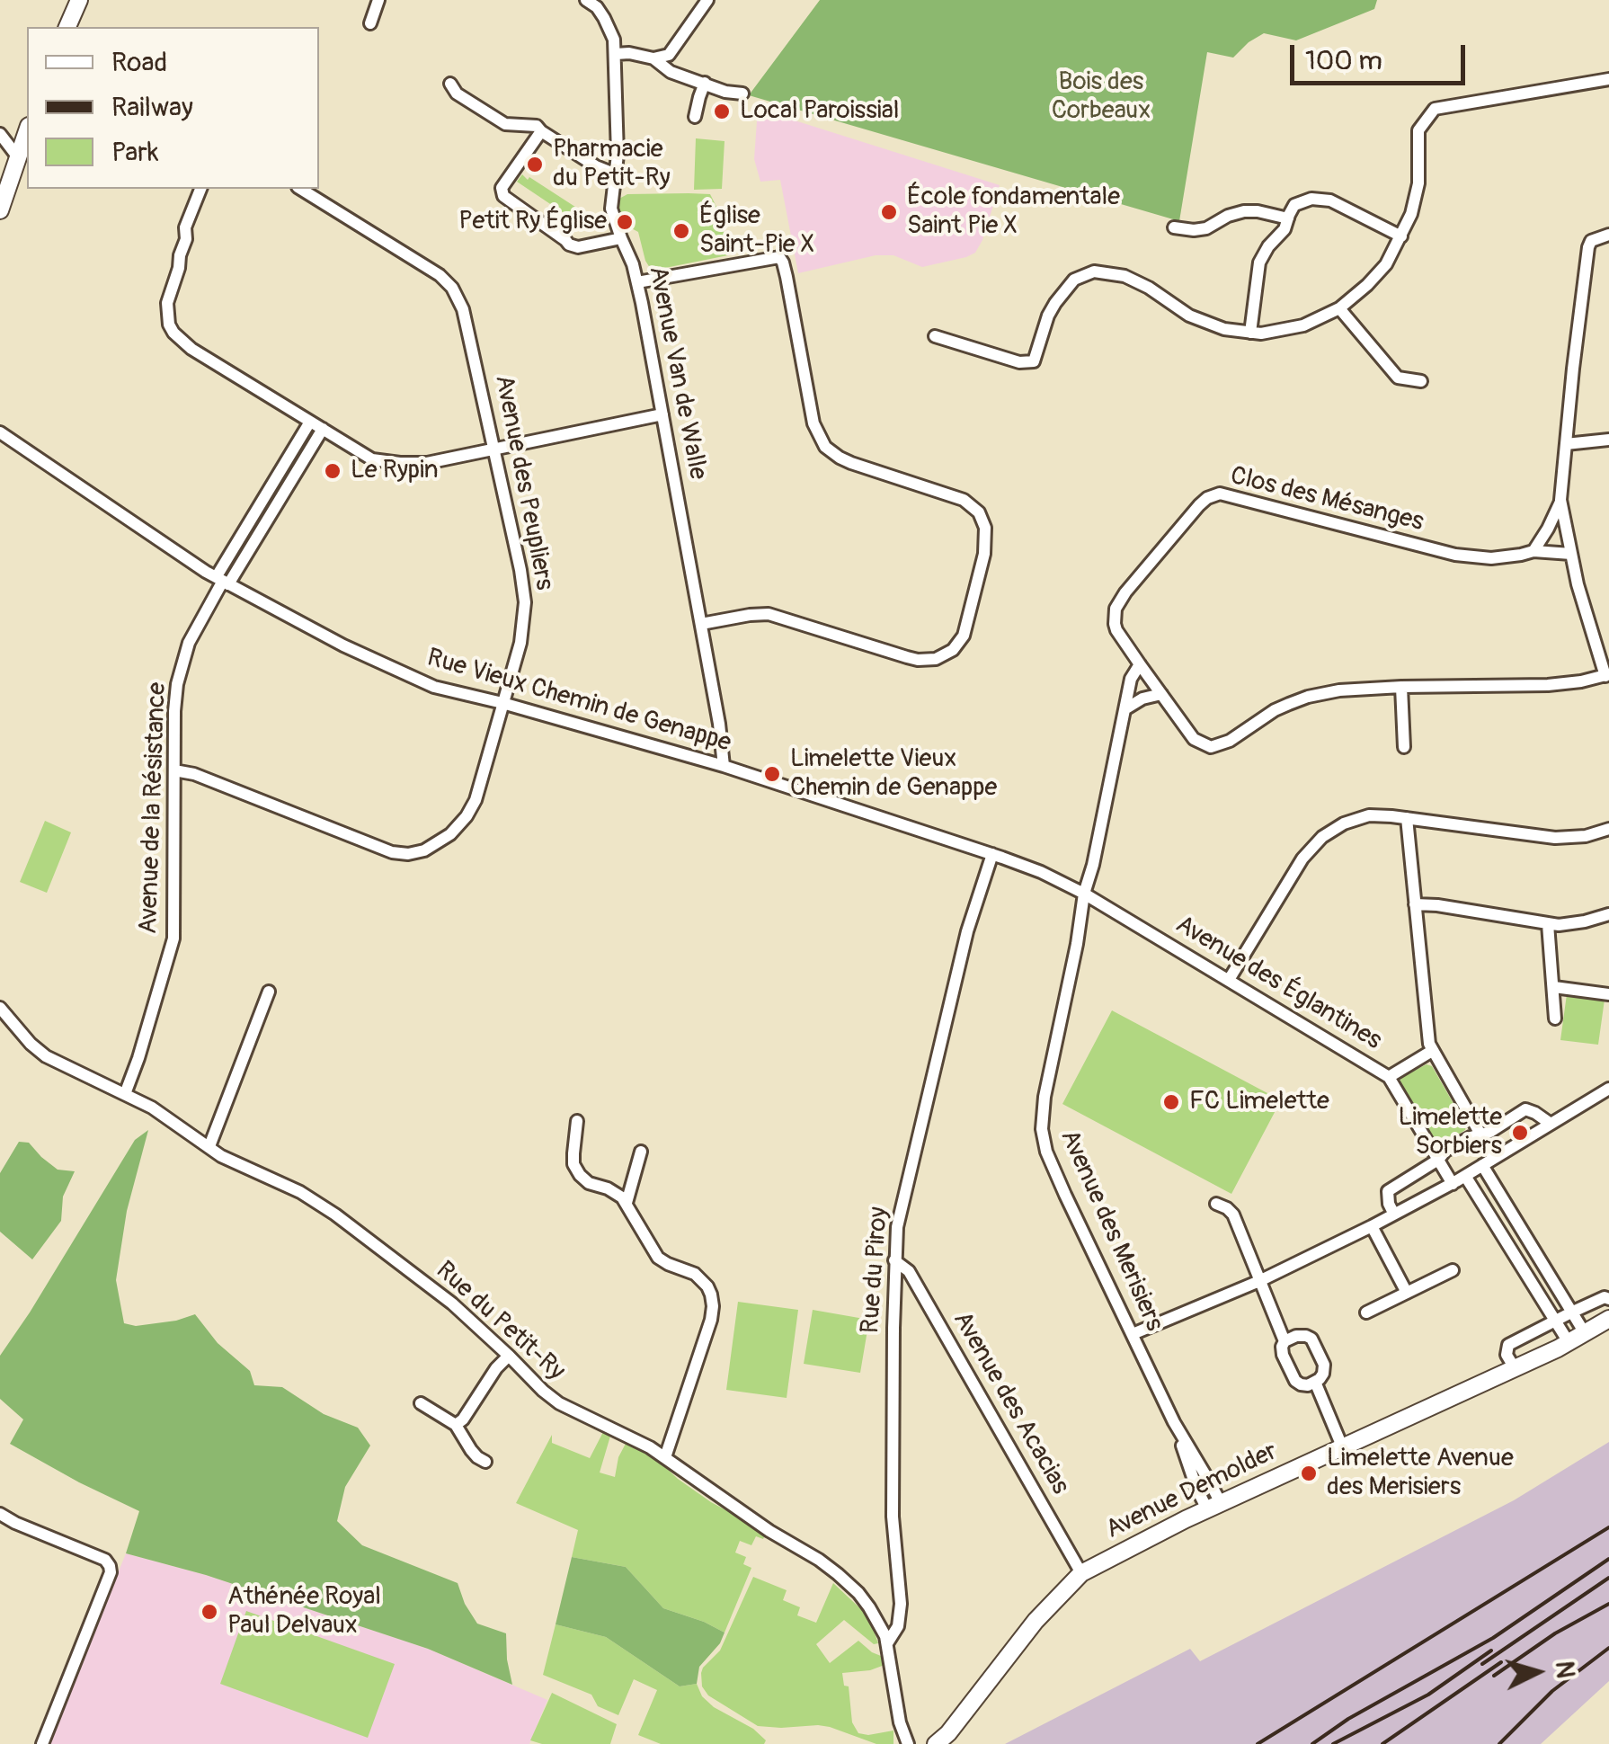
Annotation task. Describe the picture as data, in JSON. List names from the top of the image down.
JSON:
{
  "streets": {
    "street": [
      "Avenue Van de Walle",
      "Avenue des Peupliers",
      "Clos des Mésanges",
      "Rue Vieux Chemin de Genappe",
      "Avenue de la Résistance",
      "Avenue des Églantines",
      "Avenue des Merisiers",
      "Rue du Piroy",
      "Rue du Petit-Ry",
      "Avenue des Acacias",
      "Avenue Demolder"
    ]
  },
  "crossings": [
    ["Avenue Van de Walle", "Rue Vieux Chemin de Genappe"],
    ["Avenue des Peupliers", "Rue Vieux Chemin de Genappe"],
    ["Avenue des Peupliers", "Avenue de la Résistance"],
    ["Rue Vieux Chemin de Genappe", "Avenue de la Résistance"],
    ["Rue Vieux Chemin de Genappe", "Avenue des Églantines"],
    ["Rue Vieux Chemin de Genappe", "Avenue des Merisiers"],
    ["Rue Vieux Chemin de Genappe", "Rue du Piroy"],
    ["Avenue de la Résistance", "Rue du Petit-Ry"],
    ["Avenue des Églantines", "Avenue des Merisiers"],
    ["Avenue des Merisiers", "Avenue Demolder"],
    ["Rue du Piroy", "Rue du Petit-Ry"],
    ["Rue du Piroy", "Avenue des Acacias"],
    ["Avenue des Acacias", "Avenue Demolder"]
  ],
  "parks": ["Bois des Corbeaux"],
  "places": [
    "Local Paroissial",
    "Pharmacie du Petit-Ry",
    "École fondamentale Saint Pie X",
    "Petit Ry Église",
    "Église Saint-Pie X",
    "Le Rypin",
    "Limelette Vieux Chemin de Genappe",
    "FC Limelette",
    "Limelette Sorbiers",
    "Limelette Avenue des Merisiers",
    "Athénée Royal Paul Delvaux"
  ],
  "legend": ["Road", "Railway", "Park"],
  "scale_bar": "100 m",
  "north": "right"
}
